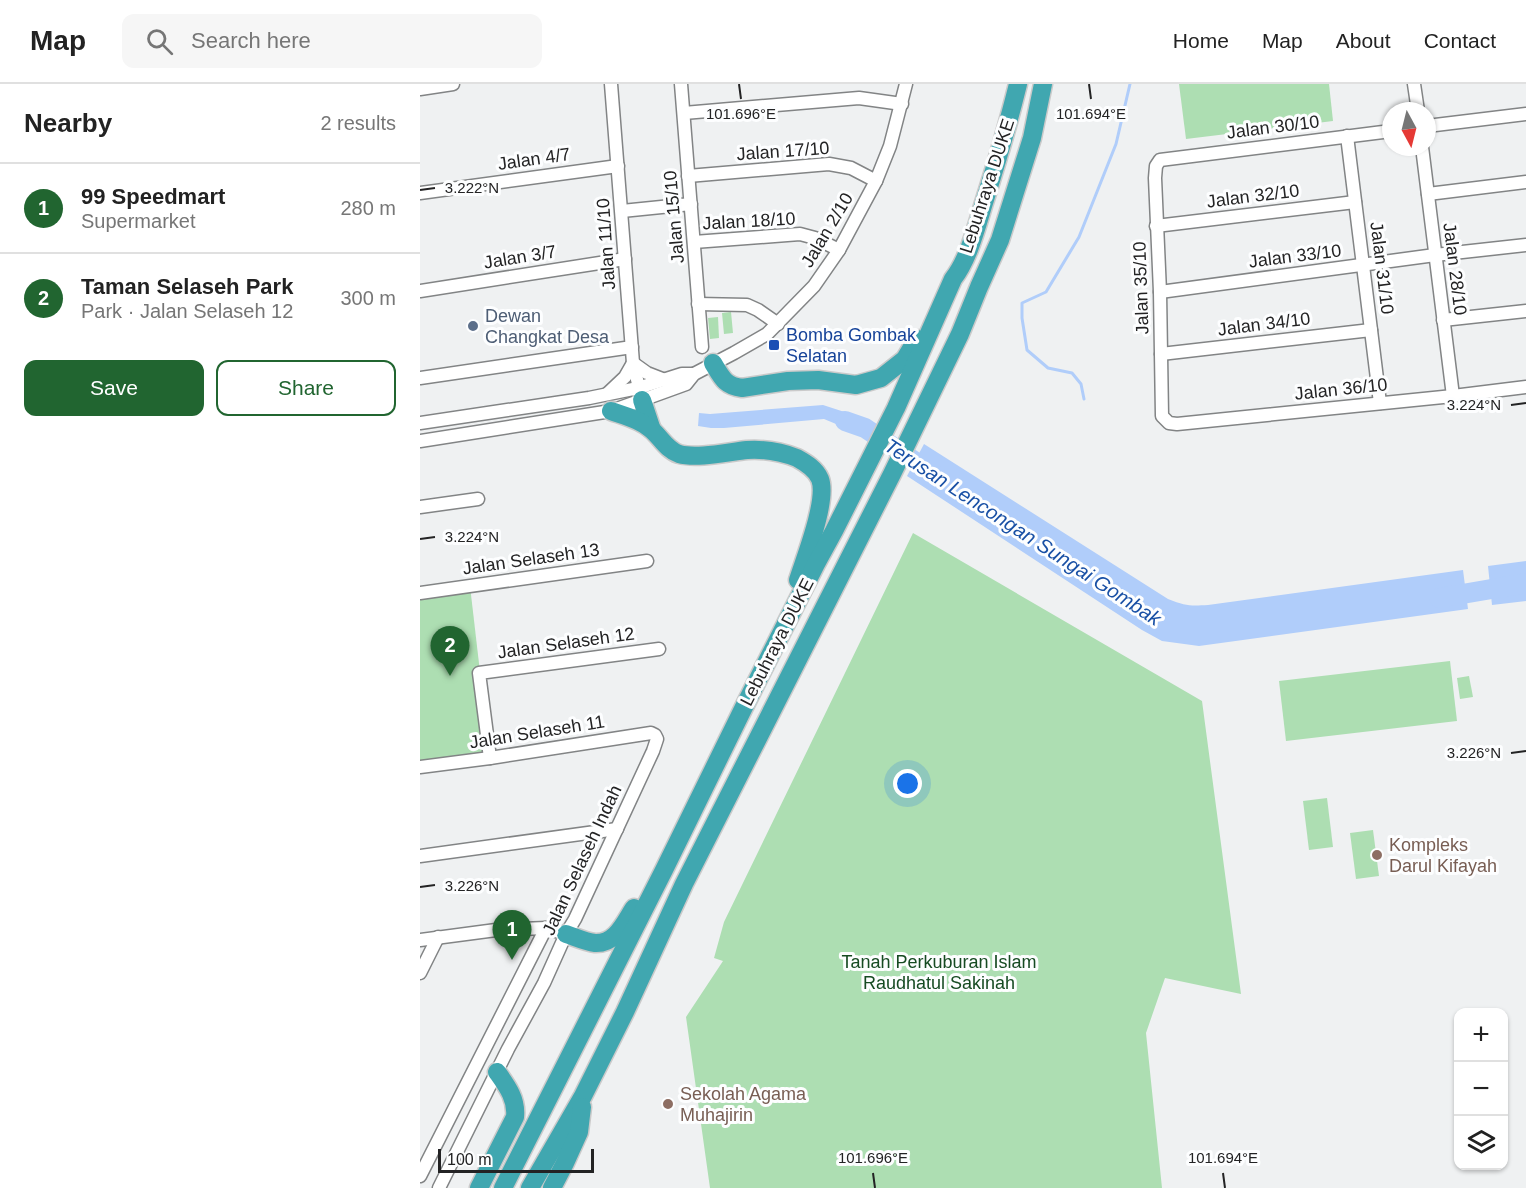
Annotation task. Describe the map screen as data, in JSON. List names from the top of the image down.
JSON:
{
  "streets": {
    "highway": ["Lebuhraya DUKE"],
    "street": [
      "Jalan 30/10",
      "Jalan 17/10",
      "Jalan 4/7",
      "Jalan 32/10",
      "Jalan 15/10",
      "Jalan 18/10",
      "Jalan 2/10",
      "Jalan 11/10",
      "Jalan 33/10",
      "Jalan 3/7",
      "Jalan 31/10",
      "Jalan 28/10",
      "Jalan 35/10",
      "Jalan 34/10",
      "Jalan 36/10",
      "Jalan Selaseh 13",
      "Jalan Selaseh 12",
      "Jalan Selaseh 11",
      "Jalan Selaseh Indah"
    ]
  },
  "crossings": [
    ["Jalan 30/10", "Jalan 31/10"],
    ["Jalan 30/10", "Jalan 35/10"],
    ["Jalan 17/10", "Jalan 15/10"],
    ["Jalan 17/10", "Jalan 2/10"],
    ["Jalan 4/7", "Jalan 11/10"],
    ["Jalan 32/10", "Jalan 31/10"],
    ["Jalan 32/10", "Jalan 35/10"],
    ["Jalan 15/10", "Jalan 18/10"],
    ["Jalan 18/10", "Jalan 2/10"],
    ["Jalan 2/10", "Jalan 11/10"],
    ["Jalan 11/10", "Jalan 3/7"],
    ["Jalan 33/10", "Jalan 31/10"],
    ["Jalan 33/10", "Jalan 28/10"],
    ["Jalan 33/10", "Jalan 35/10"],
    ["Jalan 31/10", "Jalan 34/10"],
    ["Jalan 31/10", "Jalan 36/10"],
    ["Jalan 28/10", "Jalan 36/10"],
    ["Jalan 35/10", "Jalan 34/10"],
    ["Jalan 35/10", "Jalan 36/10"],
    ["Jalan Selaseh 12", "Jalan Selaseh 11"],
    ["Jalan Selaseh 11", "Jalan Selaseh Indah"]
  ],
  "water": ["Terusan Lencongan Sungai Gombak"],
  "parks": ["Tanah Perkuburan Islam Raudhatul Sakinah"],
  "places": {
    "other": ["Dewan Changkat Desa", "Kompleks Darul Kifayah", "Sekolah Agama Muhajirin"],
    "transit": ["Bomba Gombak Selatan"]
  },
  "scale_bar": "100 m",
  "north": "bottom",
  "page": {
    "header": "Map",
    "search": "Search here",
    "nav": [
      "Home",
      "Map",
      "About",
      "Contact"
    ],
    "heading": ["Nearby", "2 results"],
    "list": [
      {
        "mark": "1",
        "name": "99 Speedmart",
        "note": "Supermarket",
        "value": "280 m"
      },
      {
        "mark": "2",
        "name": "Taman Selaseh Park",
        "note": "Park · Jalan Selaseh 12",
        "value": "300 m"
      }
    ],
    "buttons": ["Save", "Share"],
    "pins": ["2", "1"],
    "map_buttons": ["+", "−"],
    "scale": "100 m"
  },
  "coordinates": [
    "101.696°E",
    "101.694°E",
    "3.222°N",
    "3.224°N",
    "3.226°N"
  ]
}
